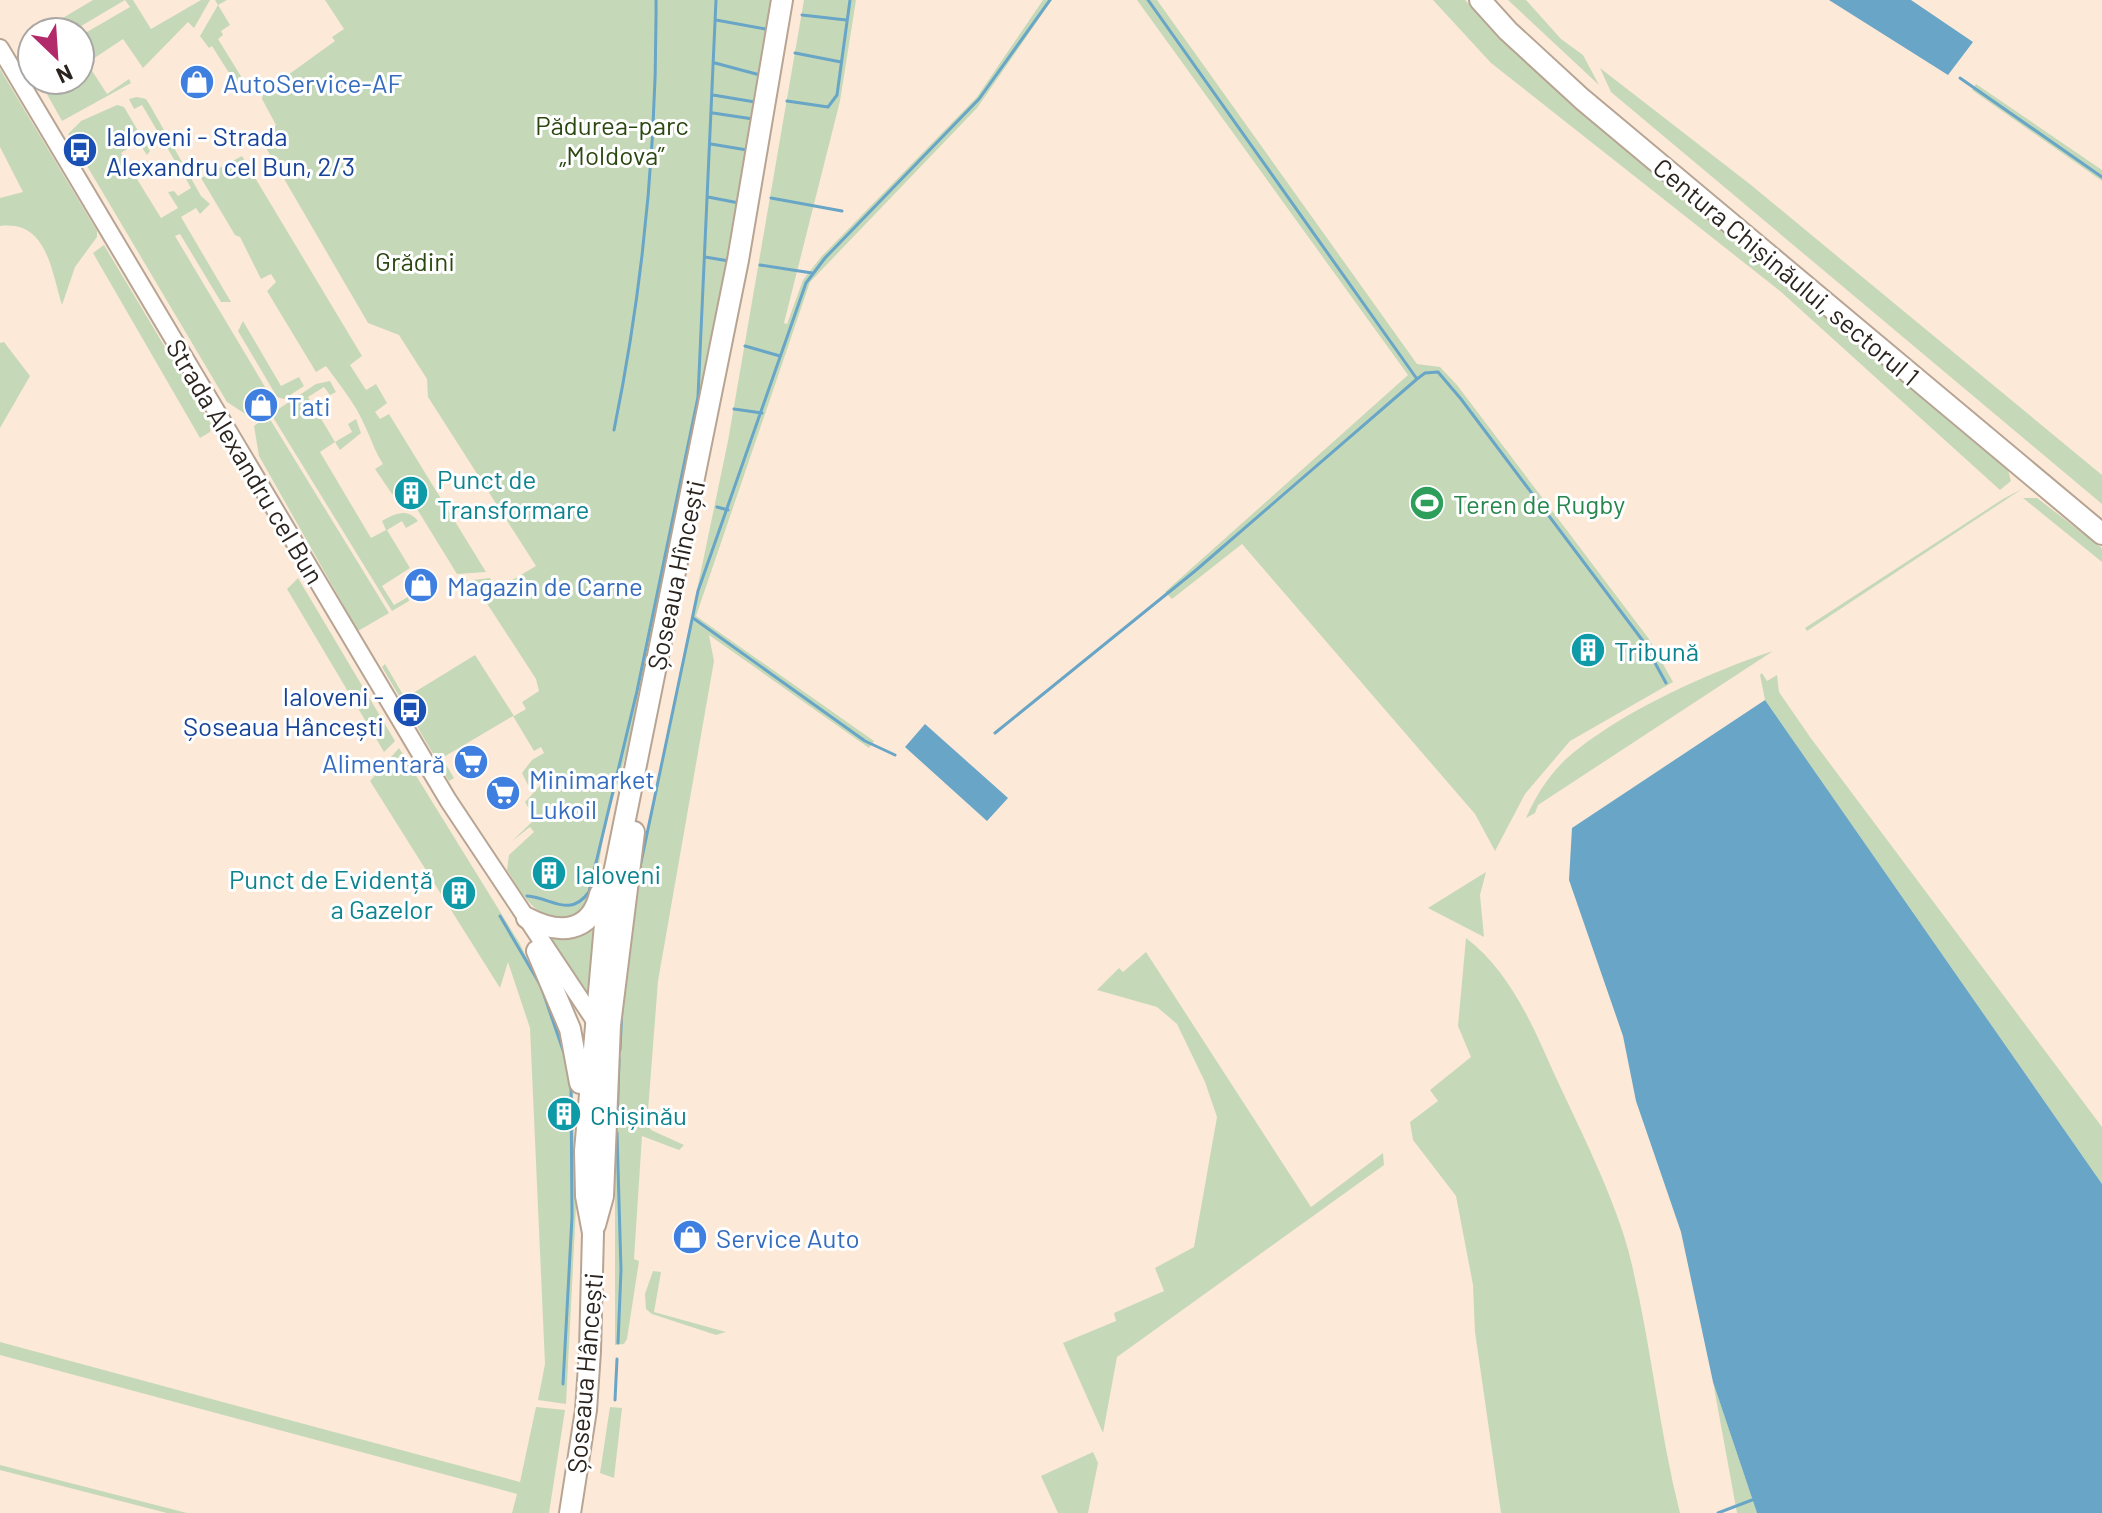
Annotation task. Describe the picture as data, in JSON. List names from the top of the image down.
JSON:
{
  "streets": {
    "highway": ["Centura Chișinăului, sectorul 1", "Șoseaua Hîncești", "Șoseaua Hâncești"],
    "main road": ["Strada Alexandru cel Bun"]
  },
  "crossings": [
    ["Strada Alexandru cel Bun", "Șoseaua Hîncești"],
    ["Șoseaua Hîncești", "Șoseaua Hâncești"]
  ],
  "parks": ["Pădurea-parc „Moldova”", "Grădini"],
  "places": {
    "shop": [
      "AutoService-AF",
      "Tati",
      "Magazin de Carne",
      "Service Auto"
    ],
    "bus stop": ["Ialoveni - Strada Alexandru cel Bun, 2/3", "Ialoveni - Șoseaua Hâncești"],
    "building": [
      "Punct de Transformare",
      "Tribună",
      "Ialoveni",
      "Punct de Evidență a Gazelor",
      "Chișinău"
    ],
    "sports": ["Teren de Rugby"],
    "supermarket": ["Alimentară", "Minimarket Lukoil"]
  },
  "north": "bottom right"
}
